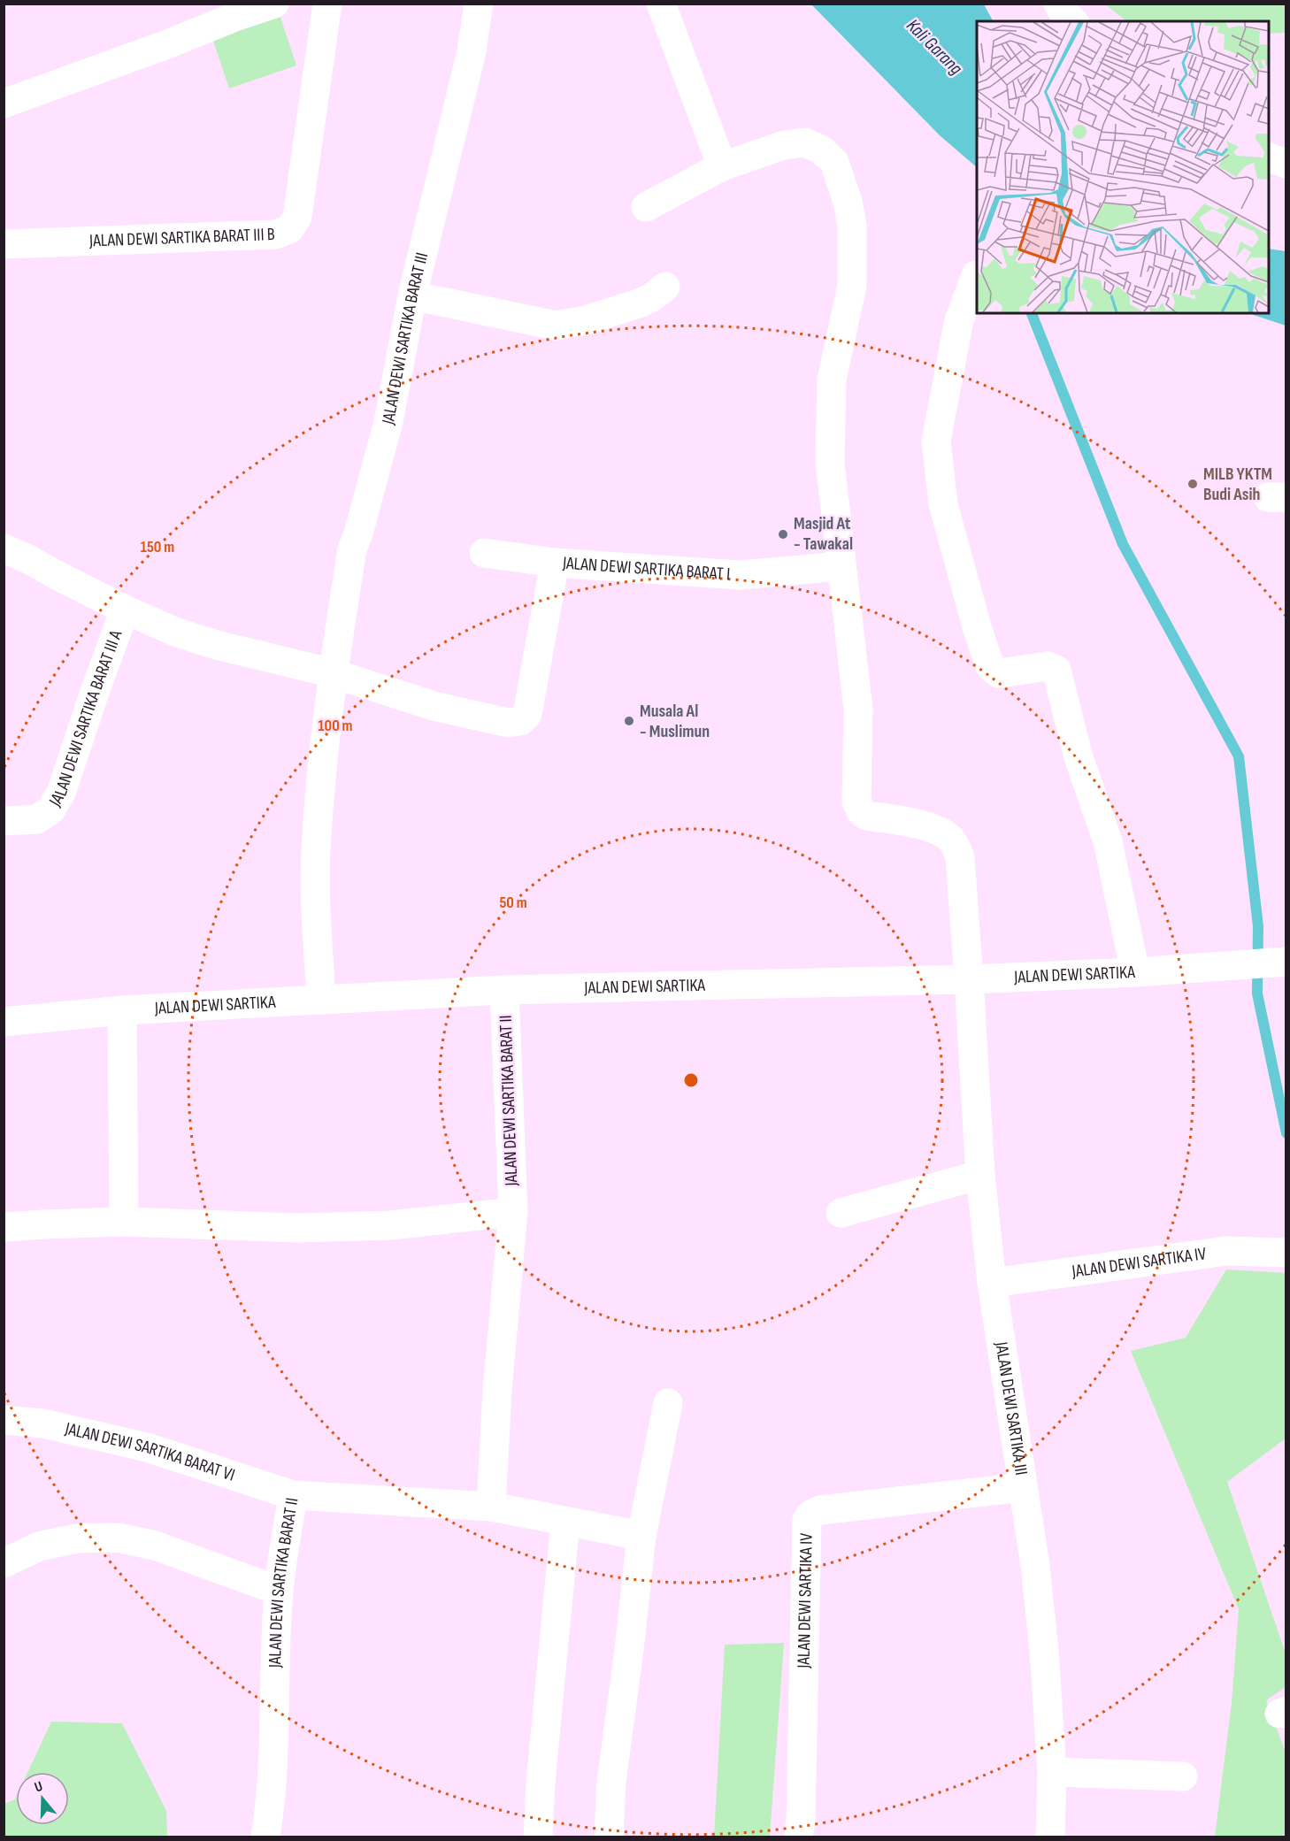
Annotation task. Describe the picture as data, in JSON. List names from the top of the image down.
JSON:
{
  "streets": {
    "street": [
      "JALAN DEWI SARTIKA BARAT III B",
      "JALAN DEWI SARTIKA BARAT III",
      "JALAN DEWI SARTIKA BARAT I",
      "JALAN DEWI SARTIKA BARAT III A",
      "JALAN DEWI SARTIKA",
      "JALAN DEWI SARTIKA BARAT II",
      "JALAN DEWI SARTIKA IV",
      "JALAN DEWI SARTIKA III",
      "JALAN DEWI SARTIKA BARAT VI"
    ]
  },
  "crossings": [
    ["JALAN DEWI SARTIKA BARAT III", "JALAN DEWI SARTIKA BARAT I"],
    ["JALAN DEWI SARTIKA BARAT III", "JALAN DEWI SARTIKA BARAT III A"],
    ["JALAN DEWI SARTIKA BARAT III", "JALAN DEWI SARTIKA"],
    ["JALAN DEWI SARTIKA BARAT I", "JALAN DEWI SARTIKA BARAT III A"],
    ["JALAN DEWI SARTIKA", "JALAN DEWI SARTIKA BARAT II"],
    ["JALAN DEWI SARTIKA", "JALAN DEWI SARTIKA III"],
    ["JALAN DEWI SARTIKA BARAT II", "JALAN DEWI SARTIKA BARAT VI"],
    ["JALAN DEWI SARTIKA IV", "JALAN DEWI SARTIKA III"]
  ],
  "water": ["Kali Garang"],
  "places": ["MILB YKTM Budi Asih", "Masjid At - Tawakal", "Musala Al - Muslimun"],
  "north": "top",
  "rings": ["150 m", "100 m", "50 m"]
}
